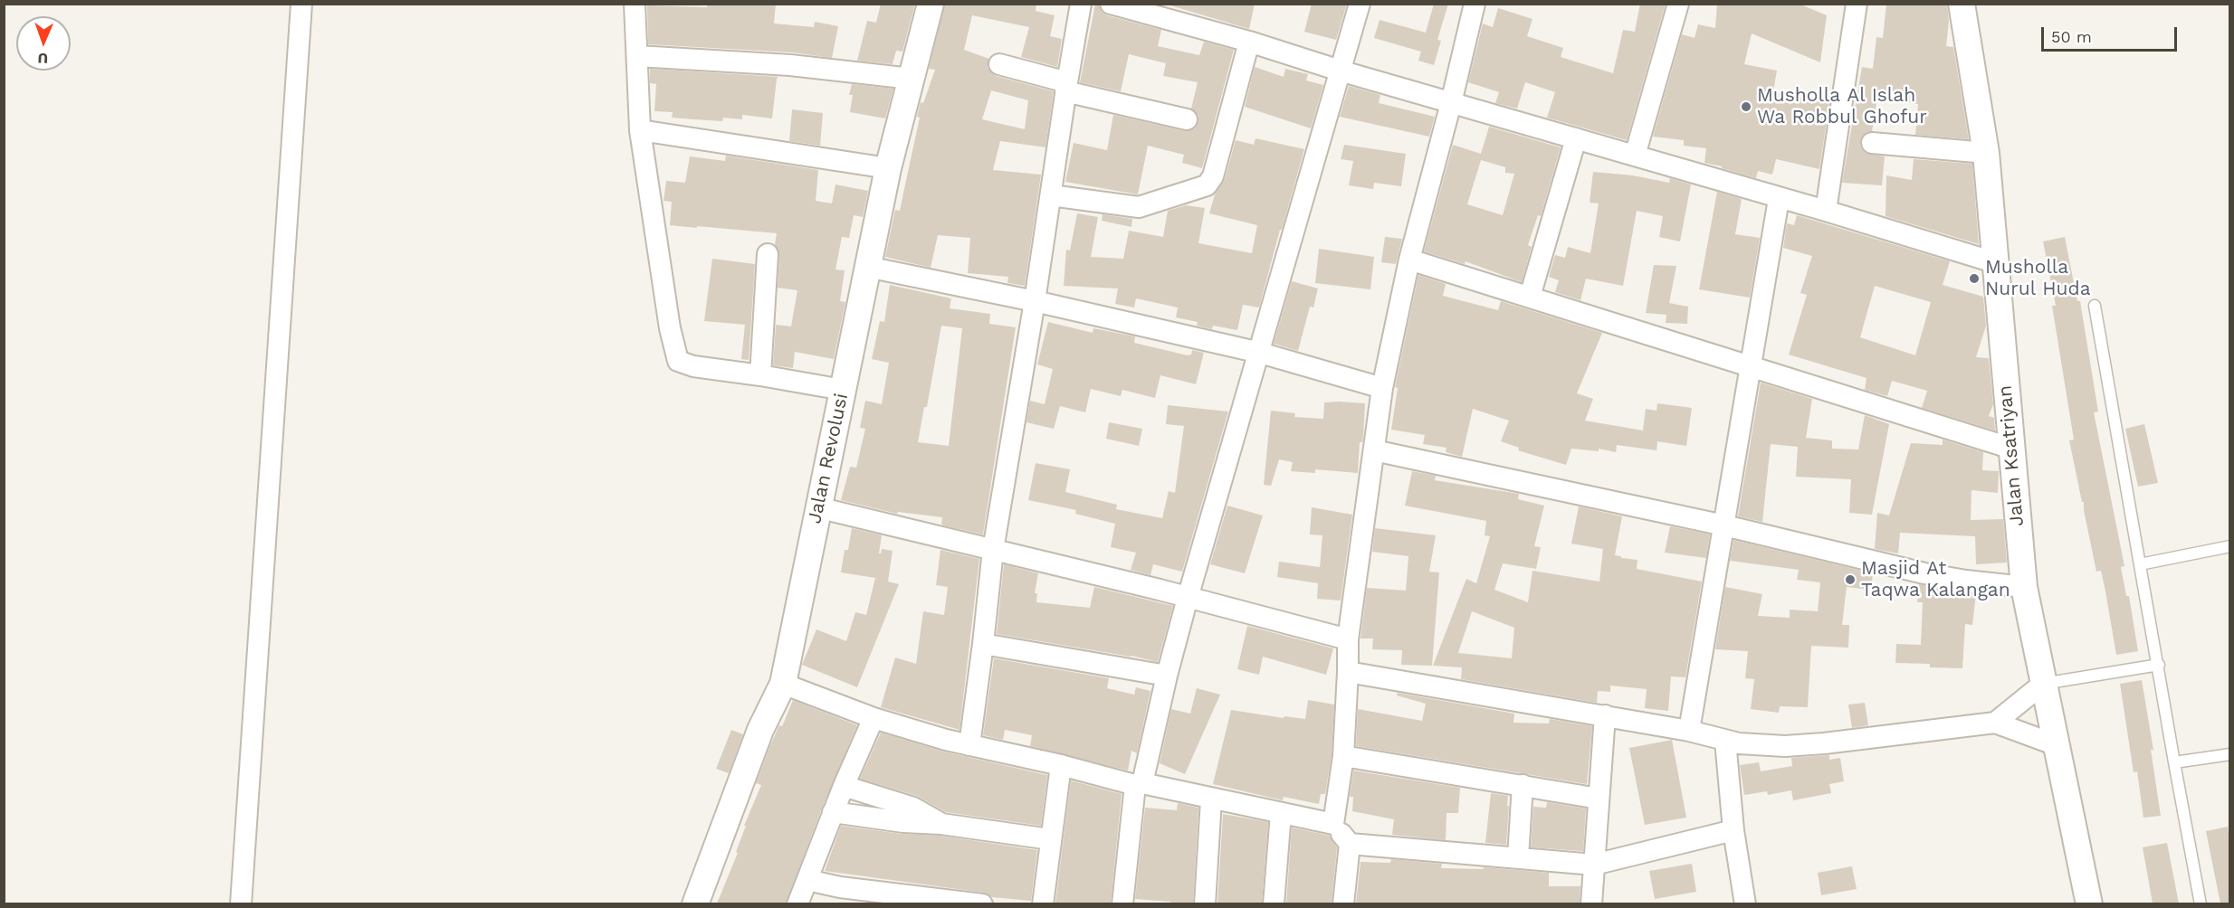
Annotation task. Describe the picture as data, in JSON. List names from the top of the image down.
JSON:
{
  "streets": {
    "street": ["Jalan Ksatriyan", "Jalan Revolusi"]
  },
  "places": ["Musholla Al Islah Wa Robbul Ghofur", "Musholla Nurul Huda", "Masjid At Taqwa Kalangan"],
  "scale_bar": "50 m",
  "north": "bottom"
}
